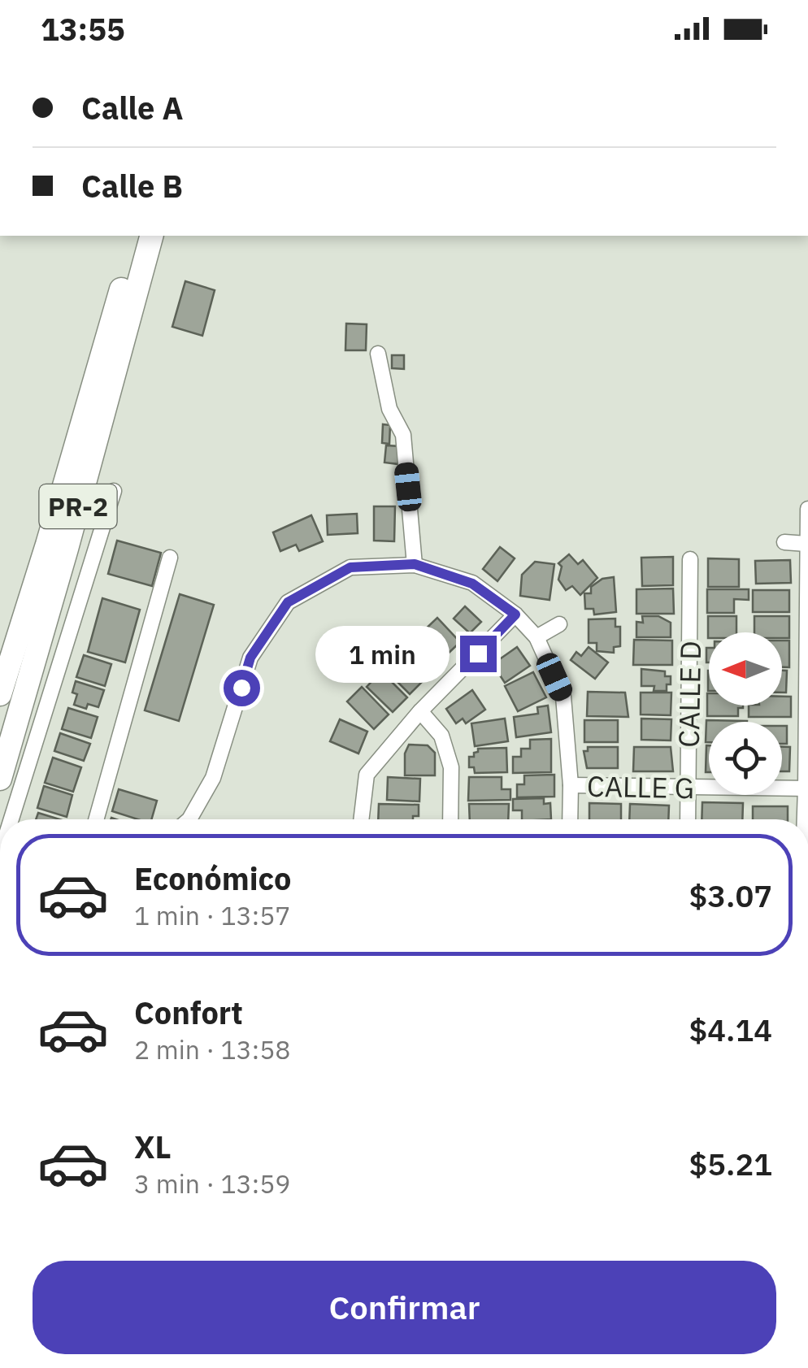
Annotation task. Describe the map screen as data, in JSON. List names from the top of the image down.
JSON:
{
  "streets": {
    "main road": ["PR-2"],
    "street": ["CALLE D", "CALLE G"]
  },
  "crossings": [
    ["CALLE D", "CALLE G"]
  ],
  "north": "left",
  "page": {
    "status": "13:55",
    "banner": ["Calle A", "Calle B"],
    "bubble": "1 min",
    "list": [
      {
        "name": "Económico",
        "note": "1 min · 13:57",
        "value": "$3.07"
      },
      {
        "name": "Confort",
        "note": "2 min · 13:58",
        "value": "$4.14"
      },
      {
        "name": "XL",
        "note": "3 min · 13:59",
        "value": "$5.21"
      }
    ],
    "buttons": "Confirmar"
  }
}
